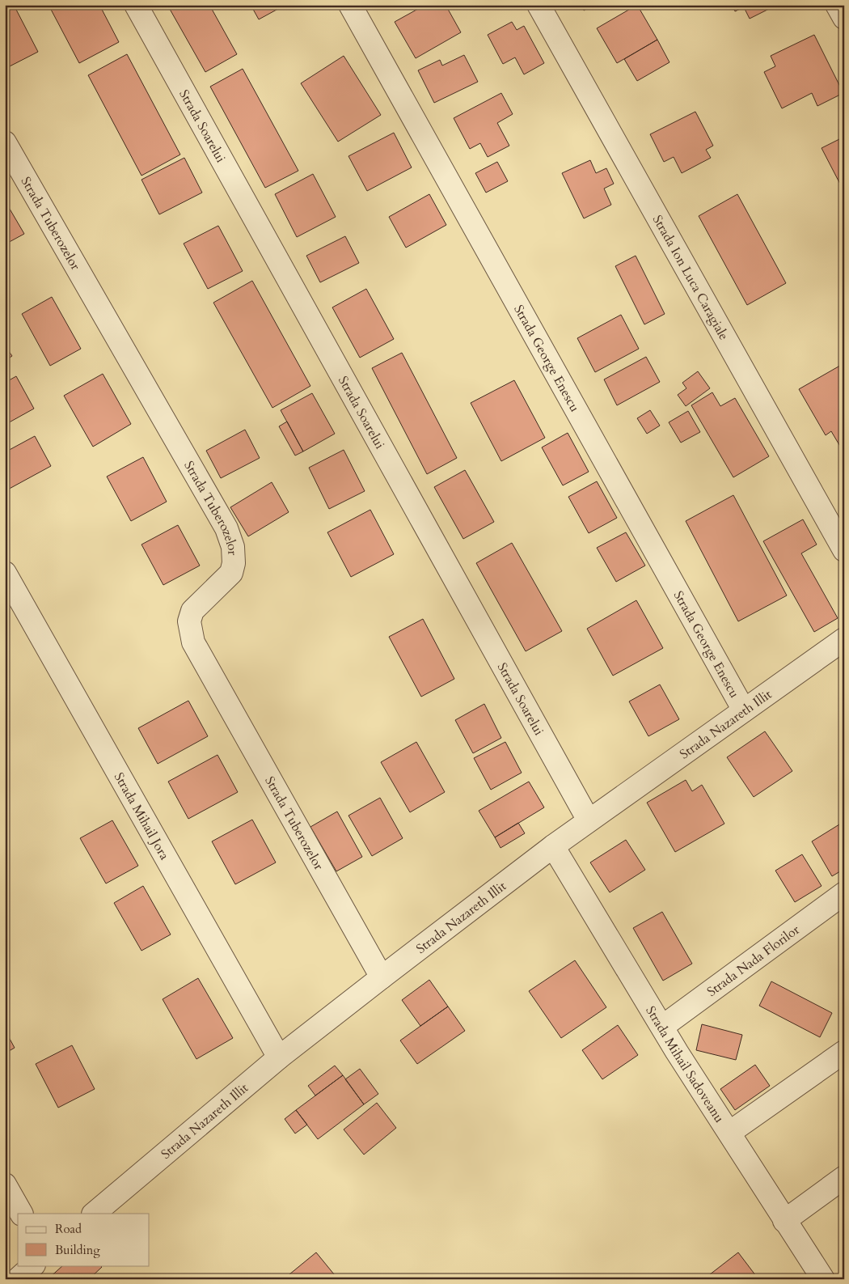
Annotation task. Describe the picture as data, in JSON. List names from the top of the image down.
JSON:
{
  "streets": {
    "street": [
      "Strada Soarelui",
      "Strada Tuberozelor",
      "Strada Ion Luca Caragiale",
      "Strada George Enescu",
      "Strada Nazareth Illit",
      "Strada Mihail Jora",
      "Strada Nada Florilor",
      "Strada Mihail Sadoveanu"
    ]
  },
  "crossings": [
    ["Strada Soarelui", "Strada Nazareth Illit"],
    ["Strada Tuberozelor", "Strada Nazareth Illit"],
    ["Strada George Enescu", "Strada Nazareth Illit"],
    ["Strada Nazareth Illit", "Strada Mihail Jora"],
    ["Strada Nazareth Illit", "Strada Mihail Sadoveanu"],
    ["Strada Nada Florilor", "Strada Mihail Sadoveanu"]
  ],
  "legend": ["Road", "Building"]
}
